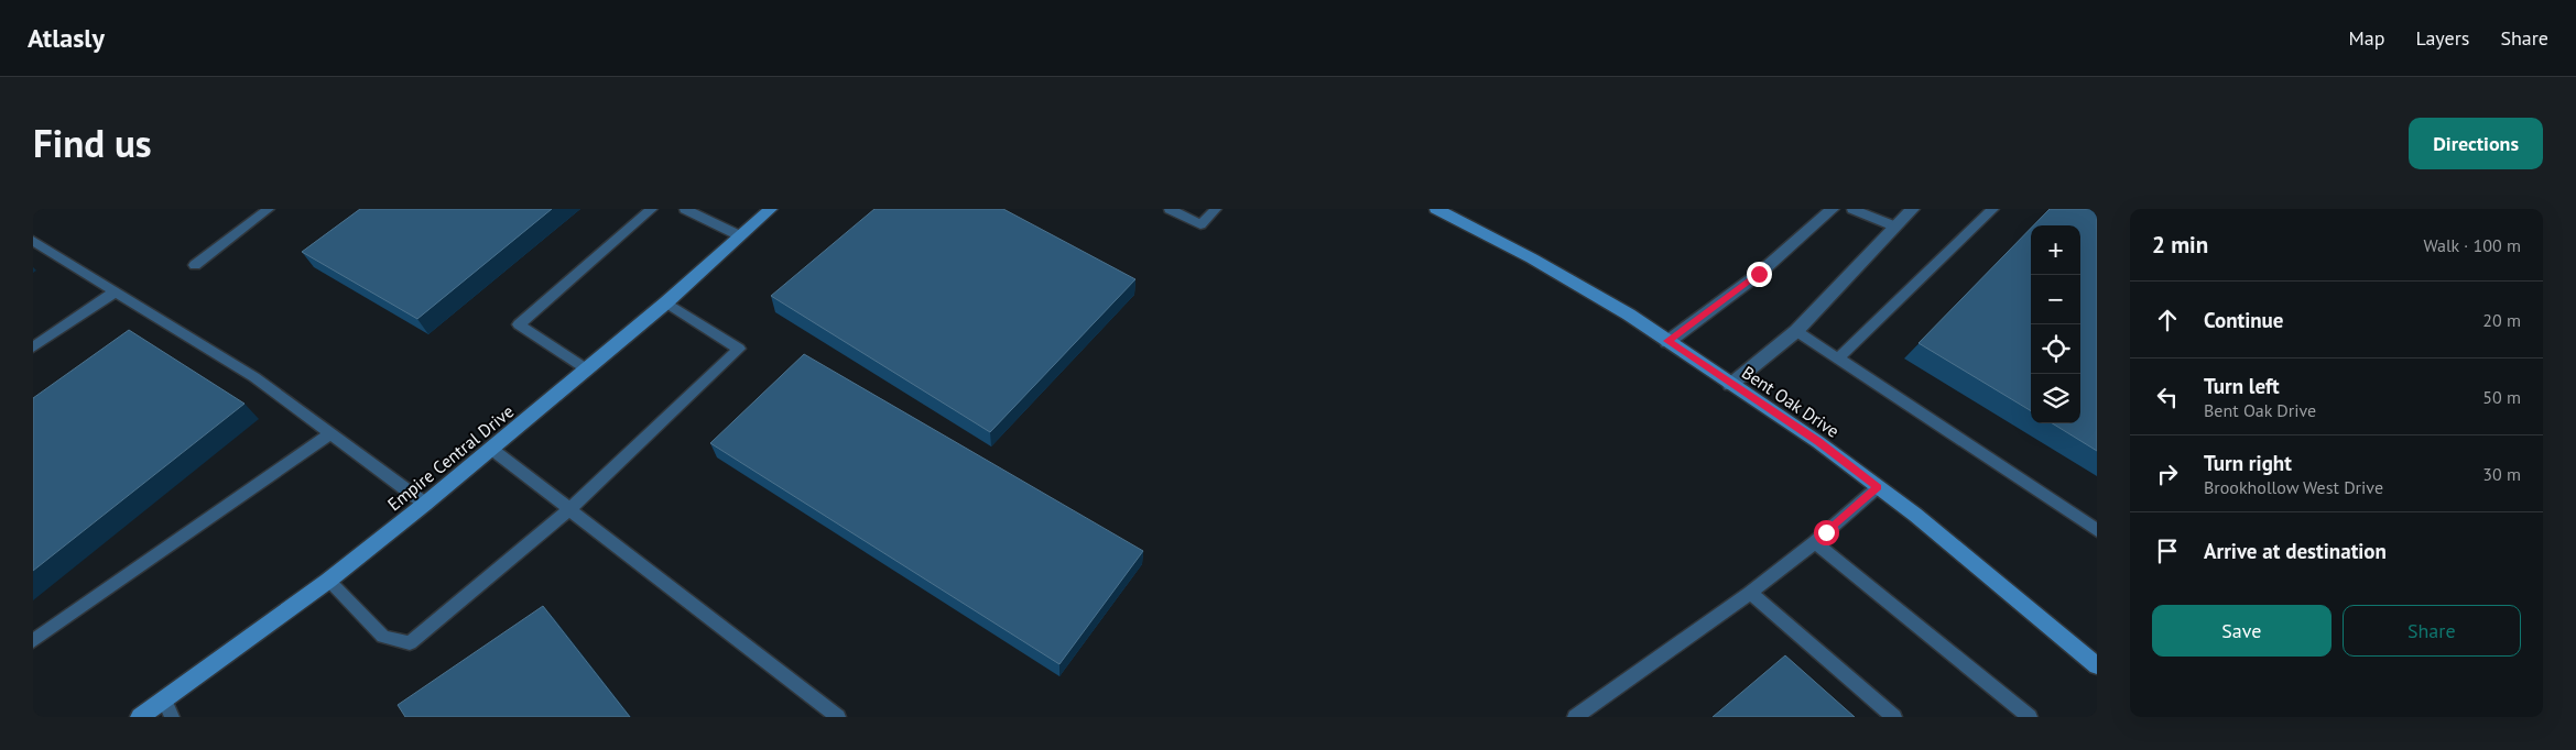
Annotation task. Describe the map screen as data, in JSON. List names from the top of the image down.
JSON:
{
  "streets": {
    "street": ["Bent Oak Drive", "Empire Central Drive"]
  },
  "page": {
    "header": "Atlasly",
    "nav": ["Map", "Layers", "Share"],
    "title": "Find us",
    "buttons": [
      "Directions",
      ["Save", "Share"]
    ],
    "heading": ["2 min", "Walk · 100 m"],
    "map_buttons": ["+", "−"],
    "list": [
      ["Continue", "20 m"],
      ["Turn left", "Bent Oak Drive", "50 m"],
      ["Turn right", "Brookhollow West Drive", "30 m"],
      "Arrive at destination"
    ]
  }
}
